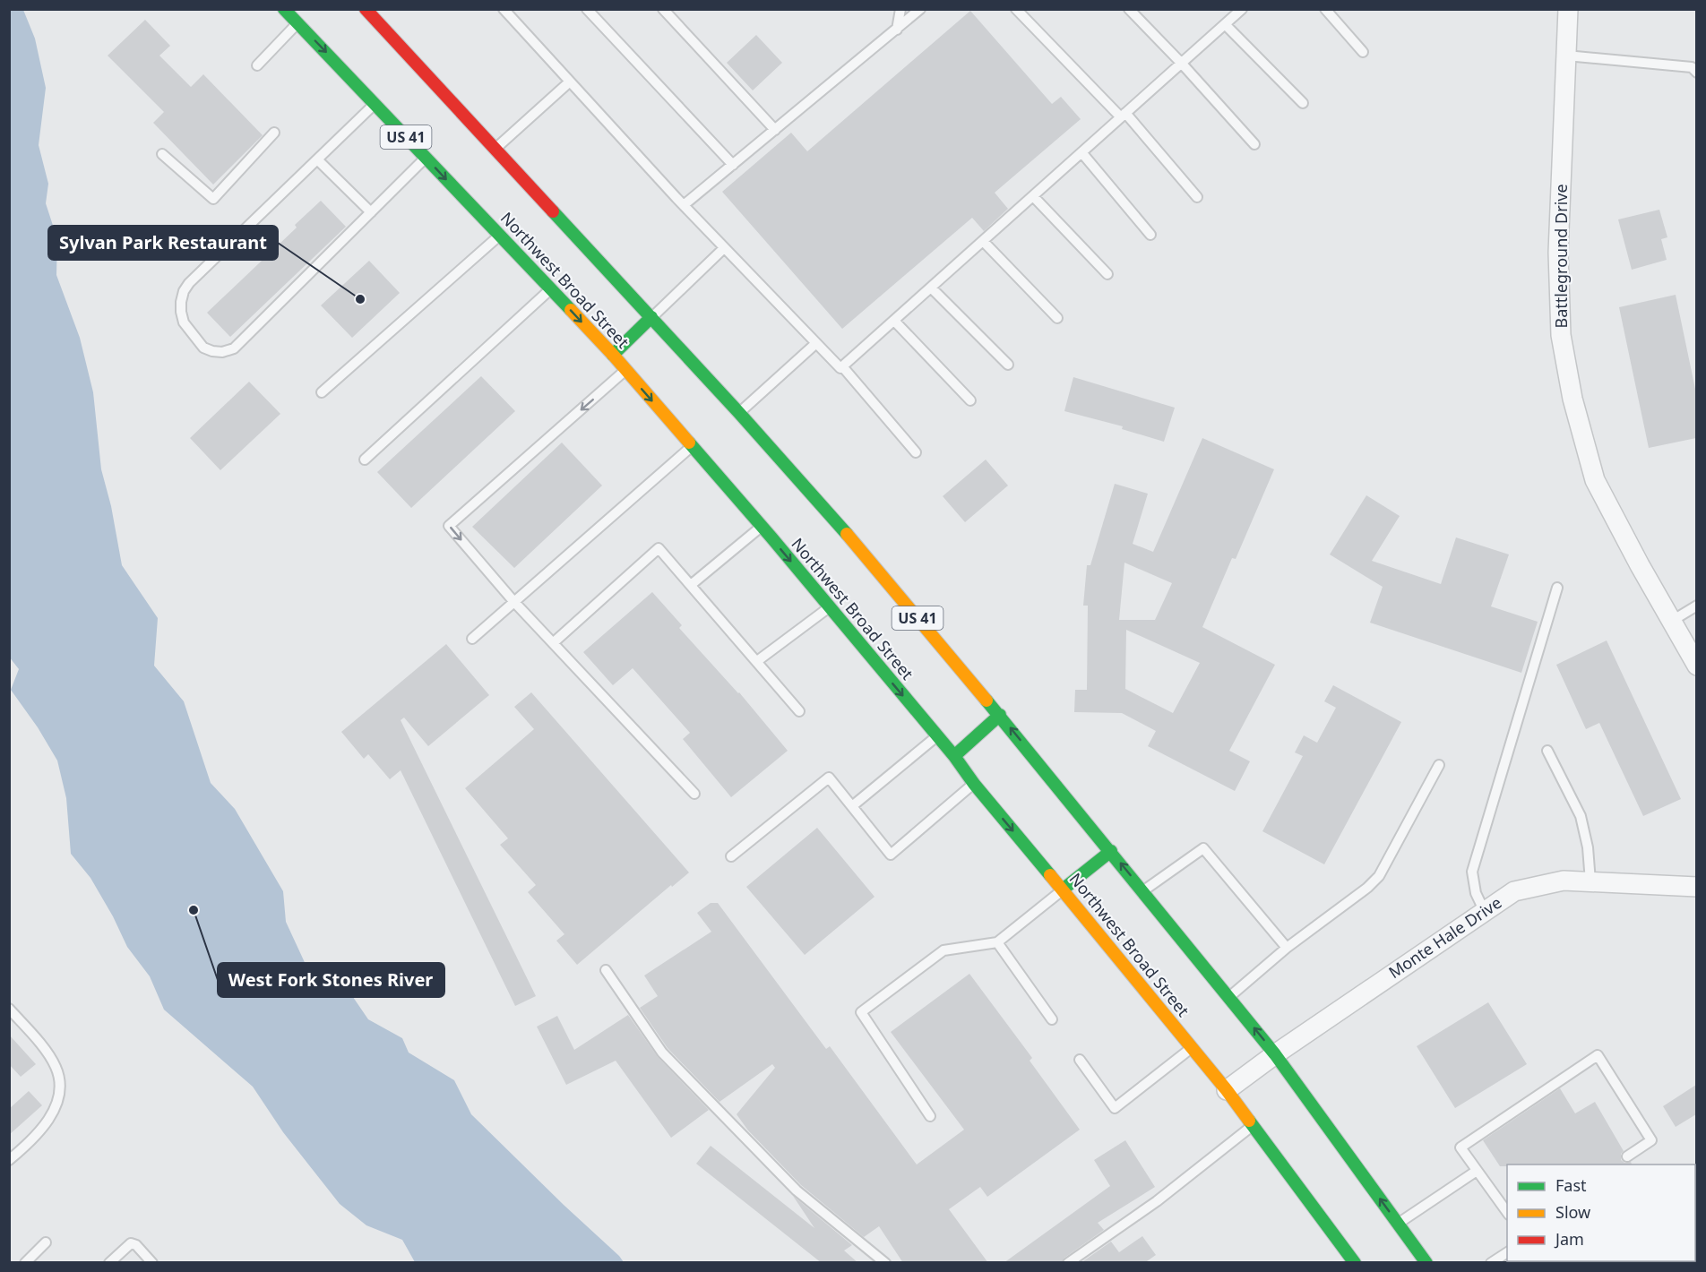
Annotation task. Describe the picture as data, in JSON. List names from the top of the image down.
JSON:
{
  "streets": {
    "main road": ["US 41", "Northwest Broad Street"],
    "street": ["Battleground Drive", "Monte Hale Drive"]
  },
  "crossings": [
    ["US 41", "Monte Hale Drive"],
    ["Northwest Broad Street", "Monte Hale Drive"]
  ],
  "places": ["Sylvan Park Restaurant", "West Fork Stones River"],
  "legend": ["Fast", "Slow", "Jam"]
}
